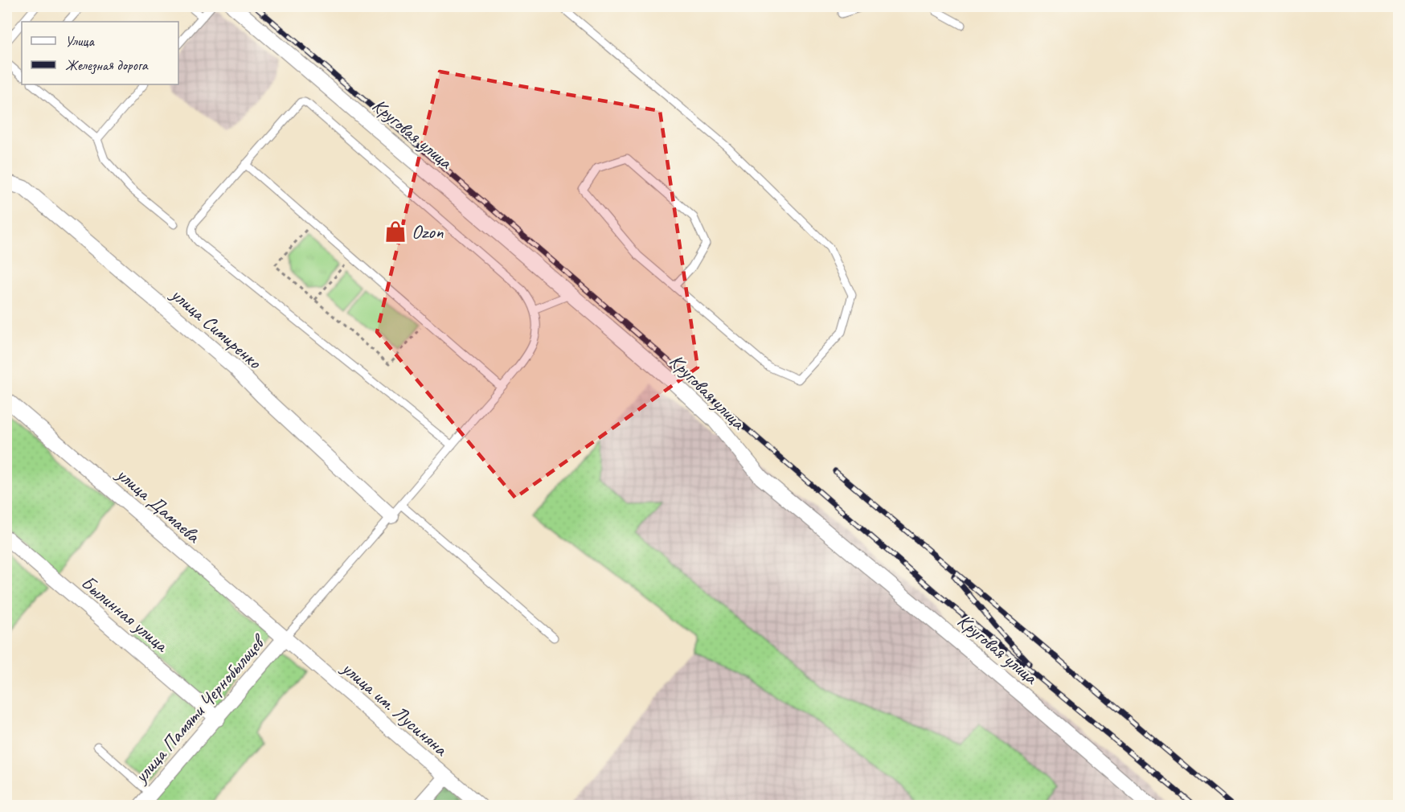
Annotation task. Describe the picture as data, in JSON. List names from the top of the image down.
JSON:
{
  "streets": {
    "street": [
      "Круговая улица",
      "улица Симиренко",
      "улица Дамаева",
      "Былинная улица",
      "улица им. Лусиняна",
      "улица Памяти Чернобыльцев"
    ]
  },
  "crossings": [
    ["улица Дамаева", "улица им. Лусиняна"],
    ["улица Дамаева", "улица Памяти Чернобыльцев"],
    ["Былинная улица", "улица Памяти Чернобыльцев"],
    ["улица им. Лусиняна", "улица Памяти Чернобыльцев"]
  ],
  "places": {
    "shop": ["Ozon"]
  },
  "legend": ["Улица", "Железная дорога"]
}
